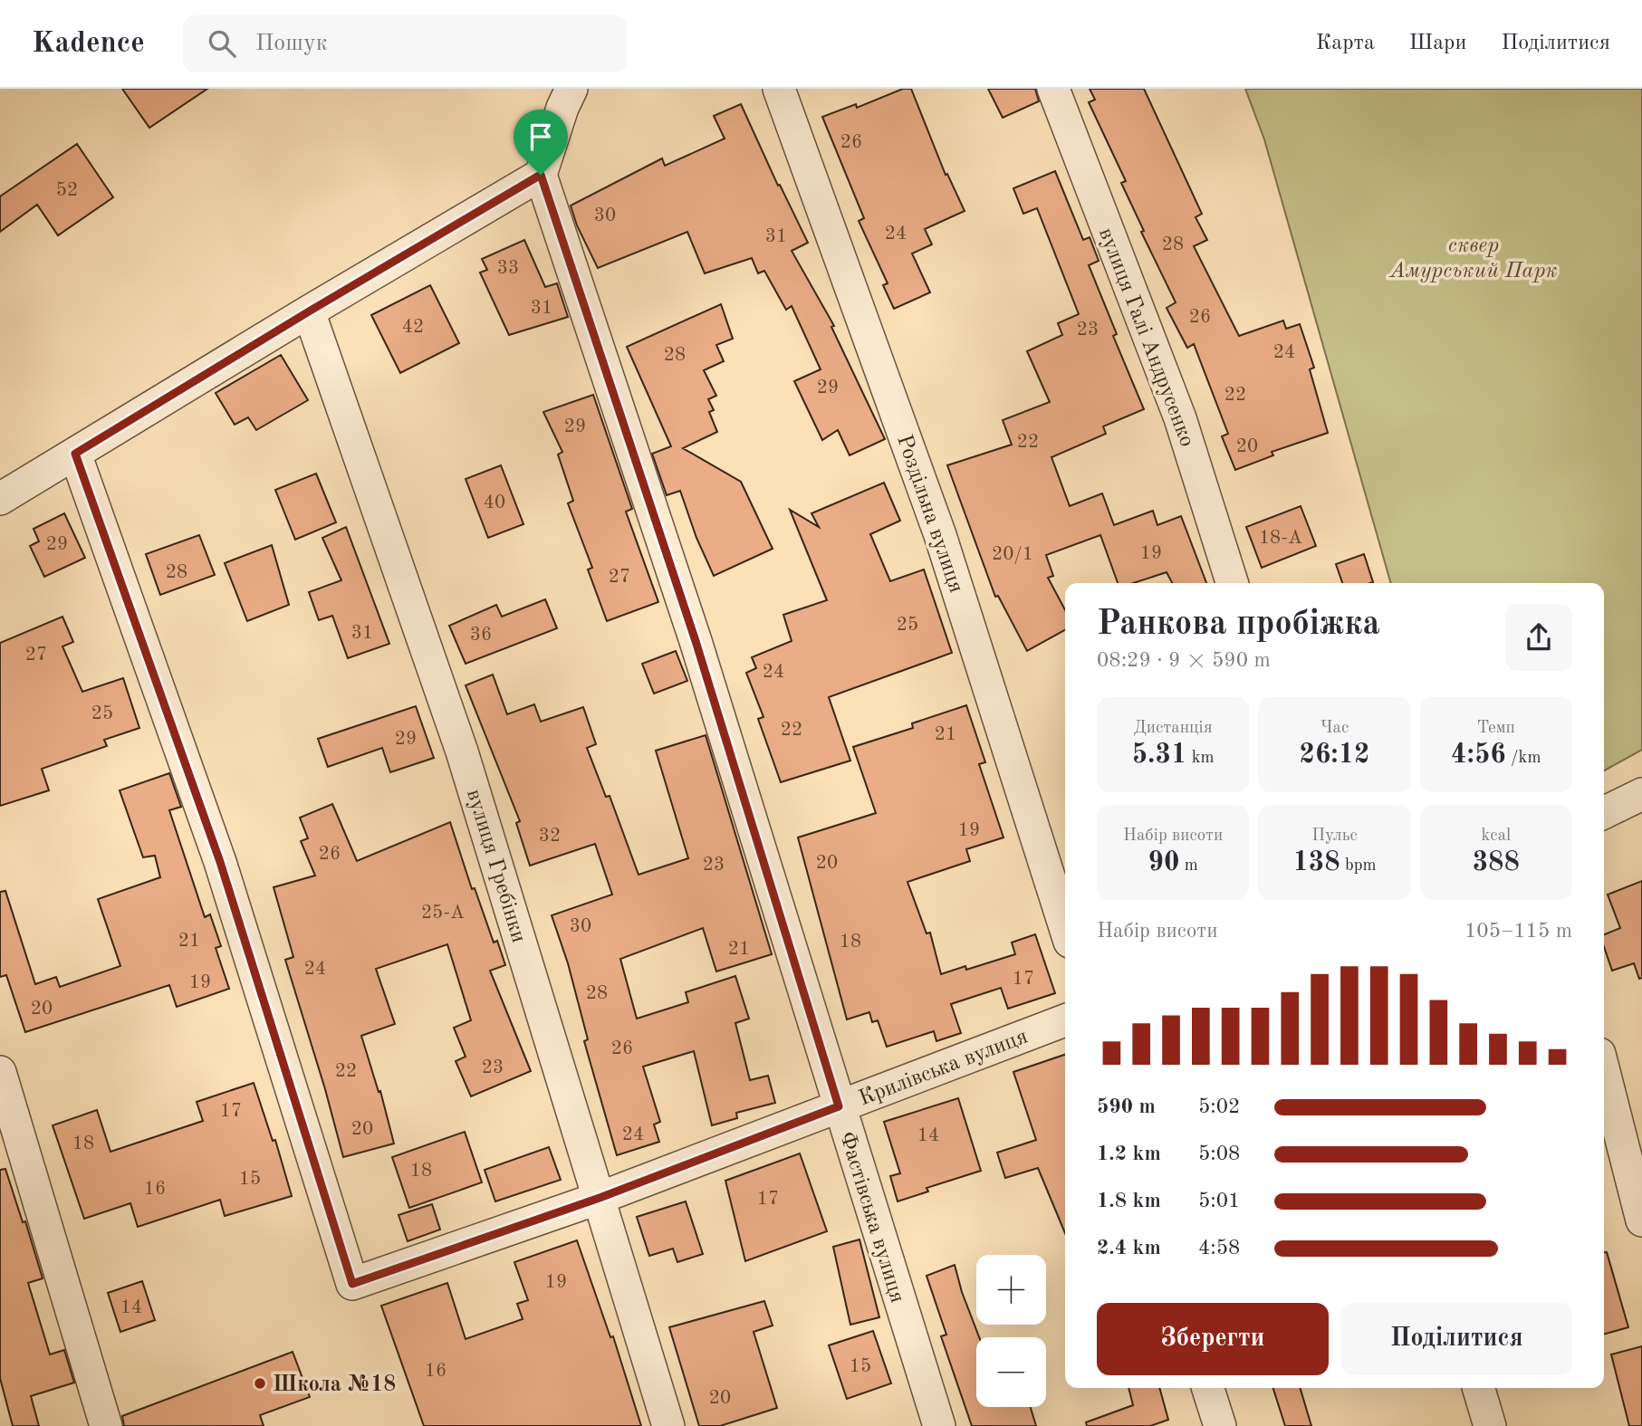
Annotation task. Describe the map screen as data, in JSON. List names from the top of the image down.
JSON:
{
  "streets": {
    "street": [
      "вулиця Галі Андрусенко",
      "Роздільна вулиця",
      "вулиця Гребінки",
      "Крилівська вулиця",
      "Фастівська вулиця"
    ]
  },
  "crossings": [
    ["вулиця Гребінки", "Крилівська вулиця"],
    ["Крилівська вулиця", "Фастівська вулиця"]
  ],
  "parks": ["сквер Амурський Парк"],
  "places": ["Школа №18"],
  "house_numbers": [
    "26",
    "52",
    "30",
    "24",
    "31",
    "28",
    "33",
    "31",
    "26",
    "42",
    "23",
    "24",
    "28",
    "29",
    "22",
    "29",
    "22",
    "20",
    "40",
    "18-А",
    "29",
    "19",
    "20/1",
    "28",
    "27",
    "25",
    "31",
    "36",
    "27",
    "24",
    "25",
    "22",
    "21",
    "29",
    "19",
    "32",
    "26",
    "20",
    "23",
    "25-А",
    "30",
    "21",
    "18",
    "21",
    "24",
    "17",
    "19",
    "28",
    "20",
    "26",
    "23",
    "22",
    "17",
    "20",
    "24",
    "14",
    "18",
    "18",
    "15",
    "16",
    "17",
    "19",
    "14",
    "15",
    "16",
    "20"
  ],
  "page": {
    "header": "Kadence",
    "search": "Пошук",
    "nav": ["Карта", "Шари", "Поділитися"],
    "heading": ["Ранкова пробіжка", "08:29 · 9 × 590 m"],
    "stats": [
      ["Дистанція", "5.31 km"],
      ["Час", "26:12"],
      ["Темп", "4:56 /km"],
      ["Набір висоти", "90 m"],
      ["Пульс", "138 bpm"],
      ["kcal", "388"]
    ],
    "chart": ["Набір висоти", "105–115 m"],
    "list": [
      {
        "name": "590 m",
        "note": "5:02"
      },
      {
        "name": "1.2 km",
        "note": "5:08"
      },
      {
        "name": "1.8 km",
        "note": "5:01"
      },
      {
        "name": "2.4 km",
        "note": "4:58"
      }
    ],
    "map_buttons": ["+", "−"],
    "buttons": ["Зберегти", "Поділитися"]
  }
}
